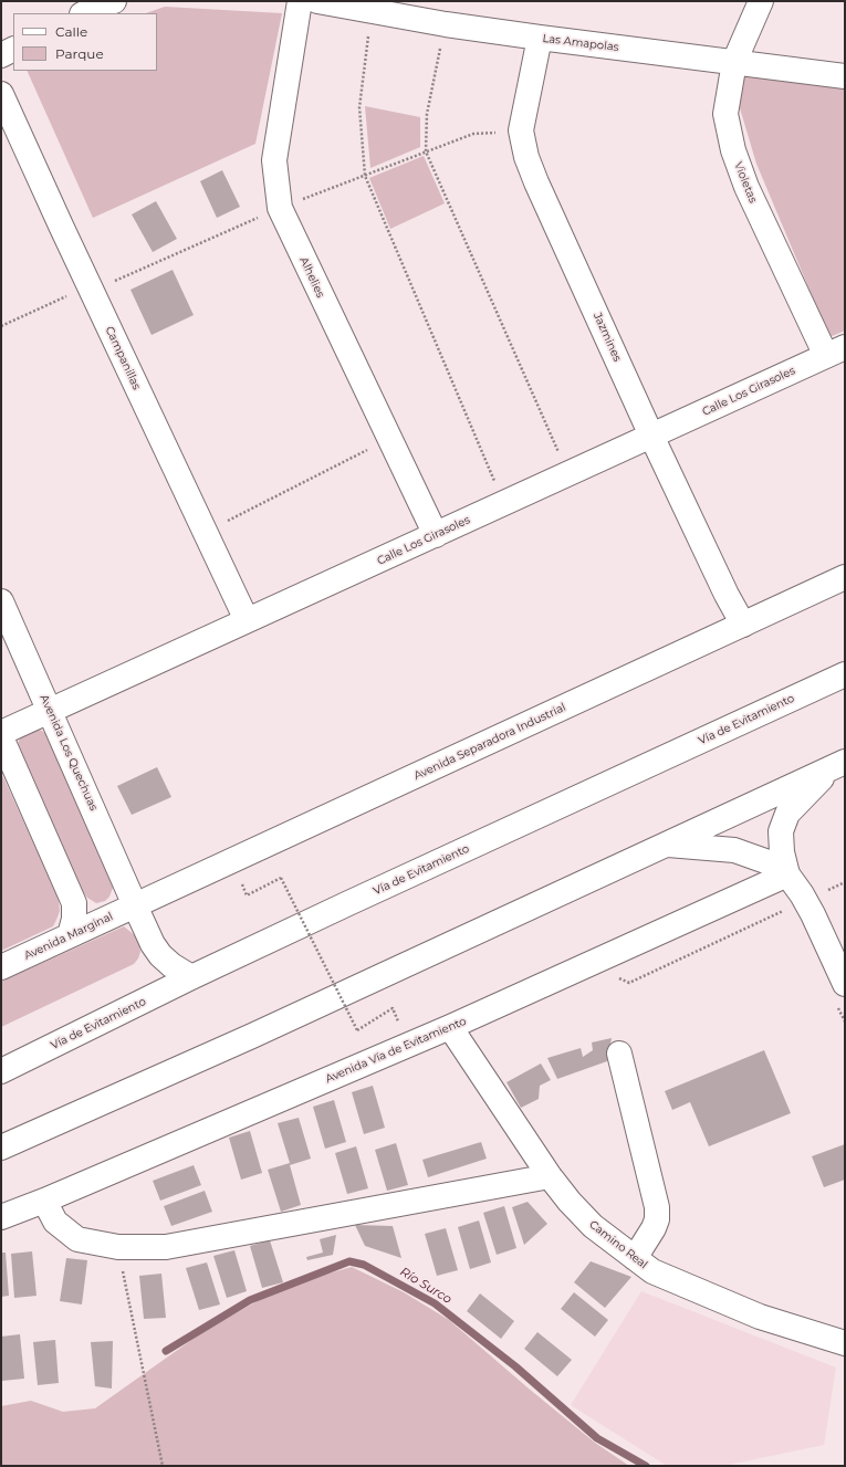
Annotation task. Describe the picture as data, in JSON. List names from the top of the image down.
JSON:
{
  "streets": {
    "main road": [
      "Las Amapolas",
      "Violetas",
      "Alhelies",
      "Jazmines",
      "Campanillas",
      "Calle Los Girasoles",
      "Vía de Evitamiento",
      "Avenida Separadora Industrial",
      "Avenida Los Quechuas",
      "Avenida Marginal",
      "Avenida Vía de Evitamiento",
      "Camino Real"
    ]
  },
  "crossings": [
    ["Las Amapolas", "Violetas"],
    ["Las Amapolas", "Jazmines"],
    ["Violetas", "Calle Los Girasoles"],
    ["Alhelies", "Calle Los Girasoles"],
    ["Jazmines", "Calle Los Girasoles"],
    ["Jazmines", "Avenida Separadora Industrial"],
    ["Campanillas", "Calle Los Girasoles"],
    ["Calle Los Girasoles", "Avenida Los Quechuas"],
    ["Vía de Evitamiento", "Avenida Los Quechuas"],
    ["Avenida Separadora Industrial", "Avenida Los Quechuas"],
    ["Avenida Separadora Industrial", "Avenida Marginal"],
    ["Avenida Los Quechuas", "Avenida Marginal"],
    ["Avenida Vía de Evitamiento", "Camino Real"]
  ],
  "water": ["Río Surco"],
  "legend": ["Calle", "Parque"]
}
